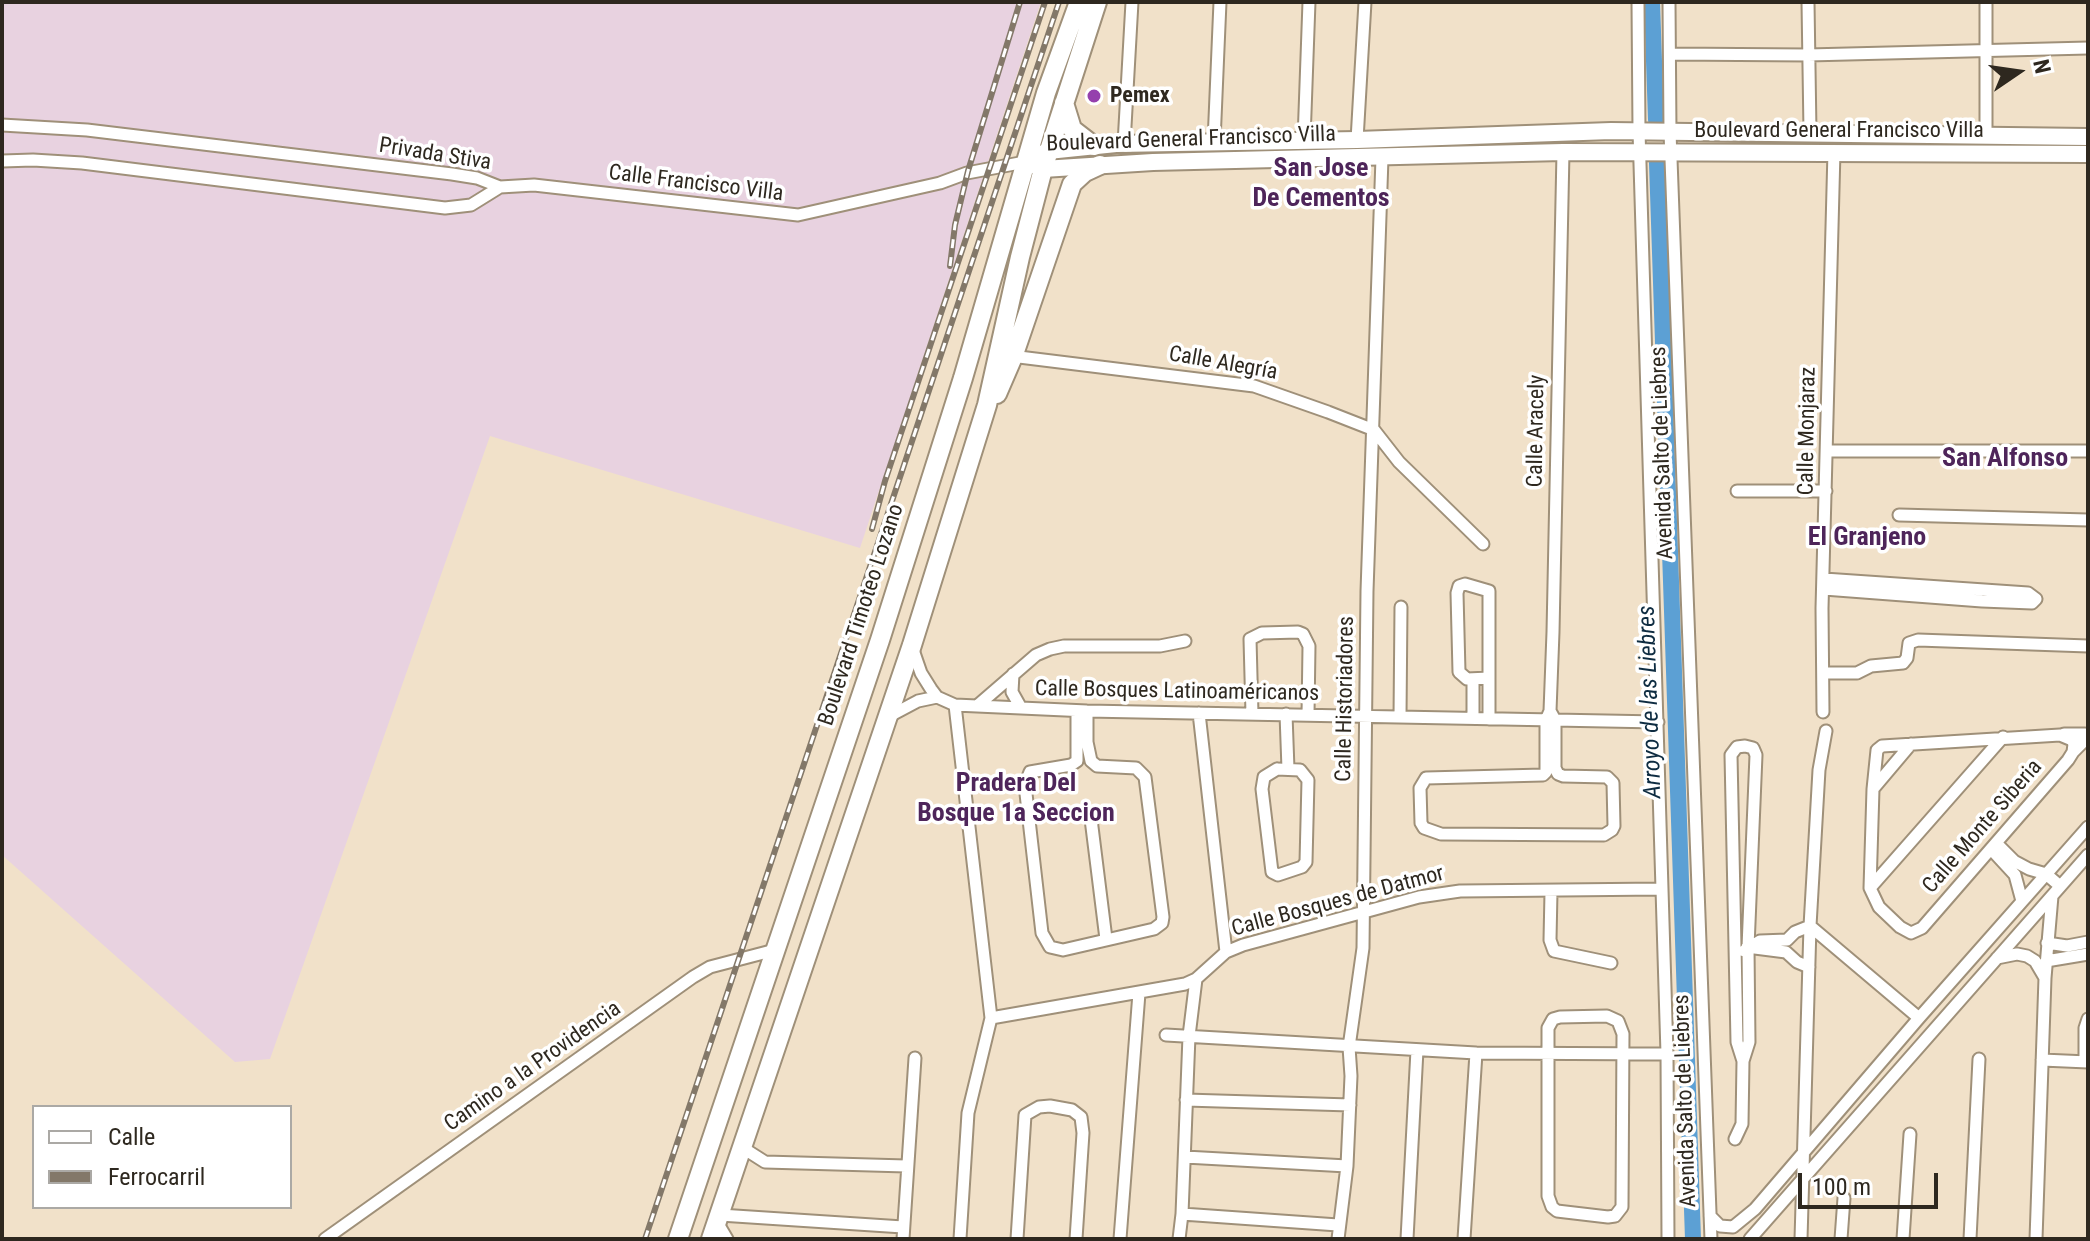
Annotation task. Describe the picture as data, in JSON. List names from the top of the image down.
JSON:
{
  "streets": {
    "main road": ["Boulevard General Francisco Villa", "Boulevard Timoteo Lozano"],
    "street": [
      "Privada Stiva",
      "Calle Francisco Villa",
      "Calle Alegría",
      "Calle Aracely",
      "Calle Monjaraz",
      "Avenida Salto de Liebres",
      "Calle Bosques Latinoaméricanos",
      "Calle Historiadores",
      "Calle Monte Siberia",
      "Calle Bosques de Datmor",
      "Camino a la Providencia"
    ]
  },
  "crossings": [
    ["Boulevard General Francisco Villa", "Calle Francisco Villa"],
    ["Boulevard General Francisco Villa", "Calle Aracely"],
    ["Boulevard General Francisco Villa", "Calle Monjaraz"],
    ["Boulevard General Francisco Villa", "Avenida Salto de Liebres"],
    ["Boulevard General Francisco Villa", "Boulevard Timoteo Lozano"],
    ["Boulevard General Francisco Villa", "Calle Historiadores"],
    ["Privada Stiva", "Calle Francisco Villa"],
    ["Calle Francisco Villa", "Boulevard Timoteo Lozano"],
    ["Calle Alegría", "Calle Historiadores"],
    ["Calle Aracely", "Calle Bosques Latinoaméricanos"],
    ["Avenida Salto de Liebres", "Calle Bosques Latinoaméricanos"],
    ["Avenida Salto de Liebres", "Calle Bosques de Datmor"],
    ["Boulevard Timoteo Lozano", "Camino a la Providencia"],
    ["Calle Bosques Latinoaméricanos", "Calle Historiadores"],
    ["Calle Historiadores", "Calle Bosques de Datmor"]
  ],
  "districts": [
    "San Jose De Cementos",
    "San Alfonso",
    "El Granjeno",
    "Pradera Del Bosque 1a Seccion"
  ],
  "water": ["Arroyo de las Liebres"],
  "places": ["Pemex"],
  "legend": ["Calle", "Ferrocarril"],
  "scale_bar": "100 m",
  "north": "right"
}
